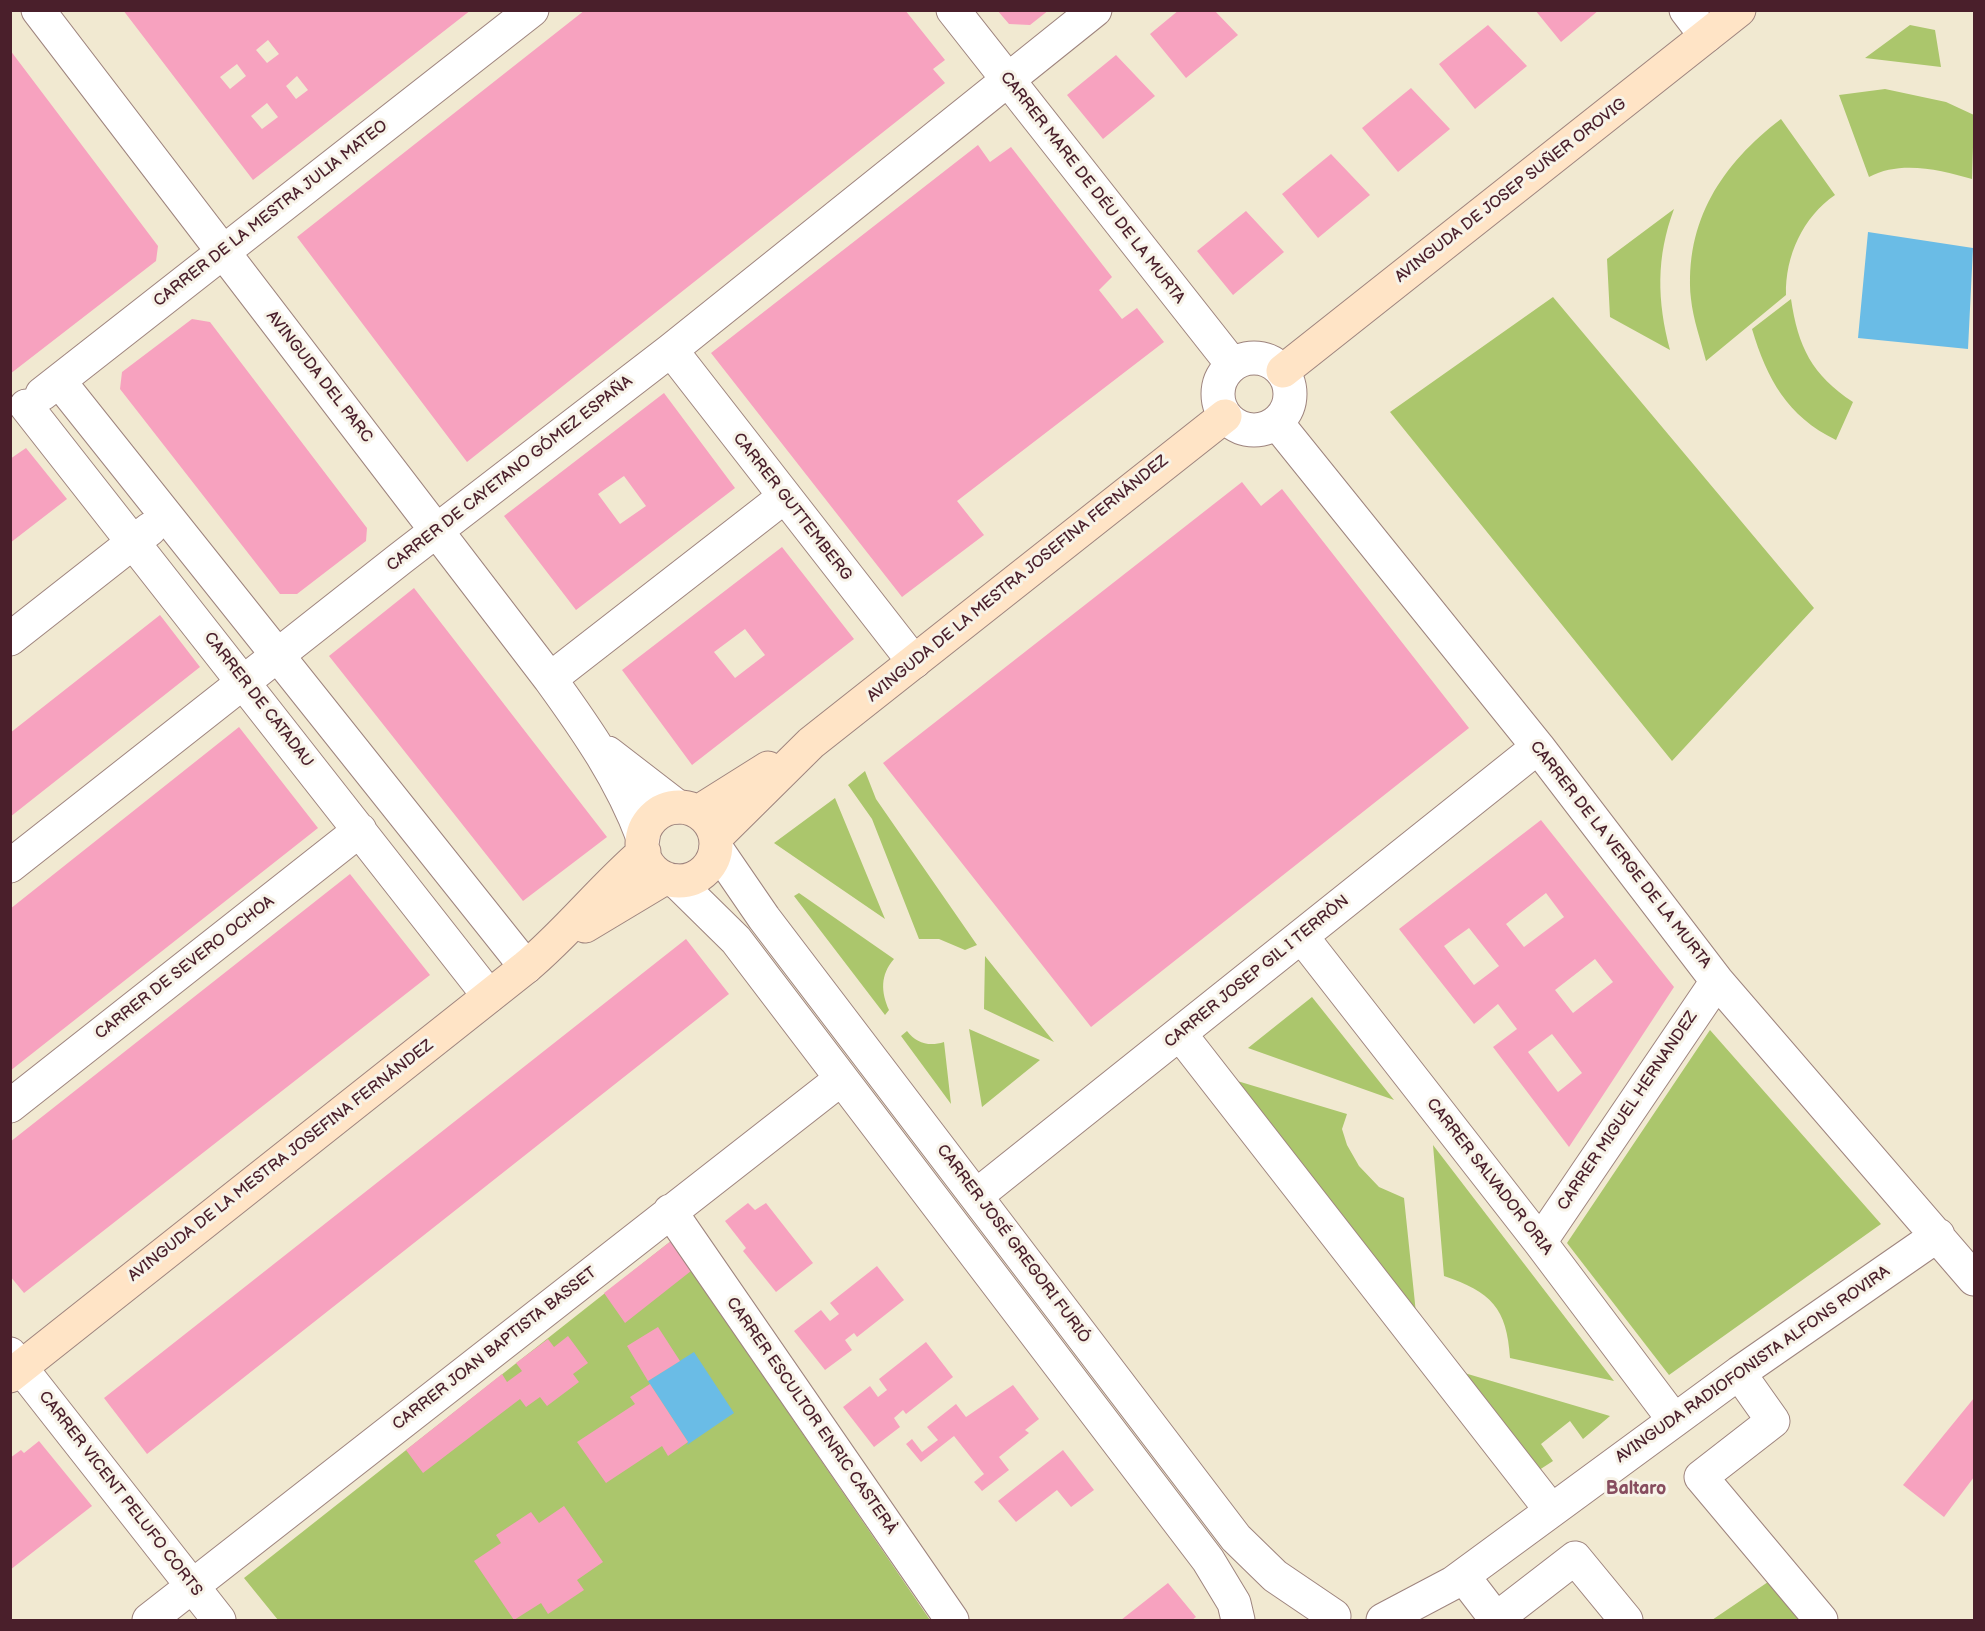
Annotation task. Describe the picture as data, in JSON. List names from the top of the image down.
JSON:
{
  "streets": {
    "street": [
      "CARRER MARE DE DÉU DE LA MURTA",
      "AVINGUDA DE JOSEP SUÑER OROVIG",
      "CARRER DE LA MESTRA JULIA MATEO",
      "AVINGUDA DEL PARC",
      "CARRER DE CAYETANO GÓMEZ ESPAÑA",
      "CARRER GUTTEMBERG",
      "AVINGUDA DE LA MESTRA JOSEFINA FERNÁNDEZ",
      "CARRER DE CATADAU",
      "CARRER DE LA VERGE DE LA MURTA",
      "CARRER DE SEVERO OCHOA",
      "CARRER JOSEP GIL I TERRÒN",
      "CARRER MIGUEL HERNANDEZ",
      "CARRER SALVADOR ORIA",
      "CARRER JOSÉ GREGORI FURIÓ",
      "CARRER JOAN BAPTISTA BASSET",
      "AVINGUDA RADIOFONISTA ALFONS ROVIRA",
      "CARRER ESCULTOR ENRIC CASTERÀ",
      "CARRER VICENT PELUFO CORTS"
    ]
  },
  "crossings": [
    ["CARRER MARE DE DÉU DE LA MURTA", "AVINGUDA DE JOSEP SUÑER OROVIG"],
    ["CARRER MARE DE DÉU DE LA MURTA", "CARRER DE CAYETANO GÓMEZ ESPAÑA"],
    ["CARRER MARE DE DÉU DE LA MURTA", "AVINGUDA DE LA MESTRA JOSEFINA FERNÁNDEZ"],
    ["CARRER MARE DE DÉU DE LA MURTA", "CARRER DE LA VERGE DE LA MURTA"],
    ["AVINGUDA DE JOSEP SUÑER OROVIG", "AVINGUDA DE LA MESTRA JOSEFINA FERNÁNDEZ"],
    ["AVINGUDA DE JOSEP SUÑER OROVIG", "CARRER DE LA VERGE DE LA MURTA"],
    ["CARRER DE LA MESTRA JULIA MATEO", "AVINGUDA DEL PARC"],
    ["CARRER DE LA MESTRA JULIA MATEO", "CARRER DE CATADAU"],
    ["AVINGUDA DEL PARC", "CARRER DE CAYETANO GÓMEZ ESPAÑA"],
    ["AVINGUDA DEL PARC", "AVINGUDA DE LA MESTRA JOSEFINA FERNÁNDEZ"],
    ["AVINGUDA DEL PARC", "CARRER JOSÉ GREGORI FURIÓ"],
    ["CARRER DE CAYETANO GÓMEZ ESPAÑA", "CARRER GUTTEMBERG"],
    ["CARRER DE CAYETANO GÓMEZ ESPAÑA", "CARRER DE CATADAU"],
    ["CARRER GUTTEMBERG", "AVINGUDA DE LA MESTRA JOSEFINA FERNÁNDEZ"],
    ["AVINGUDA DE LA MESTRA JOSEFINA FERNÁNDEZ", "CARRER DE CATADAU"],
    ["AVINGUDA DE LA MESTRA JOSEFINA FERNÁNDEZ", "CARRER DE LA VERGE DE LA MURTA"],
    ["AVINGUDA DE LA MESTRA JOSEFINA FERNÁNDEZ", "CARRER JOSÉ GREGORI FURIÓ"],
    ["AVINGUDA DE LA MESTRA JOSEFINA FERNÁNDEZ", "CARRER VICENT PELUFO CORTS"],
    ["CARRER DE CATADAU", "CARRER DE SEVERO OCHOA"],
    ["CARRER DE LA VERGE DE LA MURTA", "CARRER JOSEP GIL I TERRÒN"],
    ["CARRER DE LA VERGE DE LA MURTA", "CARRER MIGUEL HERNANDEZ"],
    ["CARRER DE LA VERGE DE LA MURTA", "AVINGUDA RADIOFONISTA ALFONS ROVIRA"],
    ["CARRER JOSEP GIL I TERRÒN", "CARRER SALVADOR ORIA"],
    ["CARRER JOSEP GIL I TERRÒN", "CARRER JOSÉ GREGORI FURIÓ"],
    ["CARRER MIGUEL HERNANDEZ", "CARRER SALVADOR ORIA"],
    ["CARRER SALVADOR ORIA", "AVINGUDA RADIOFONISTA ALFONS ROVIRA"],
    ["CARRER JOAN BAPTISTA BASSET", "CARRER ESCULTOR ENRIC CASTERÀ"],
    ["CARRER JOAN BAPTISTA BASSET", "CARRER VICENT PELUFO CORTS"]
  ],
  "districts": ["Baltaro"]
}
